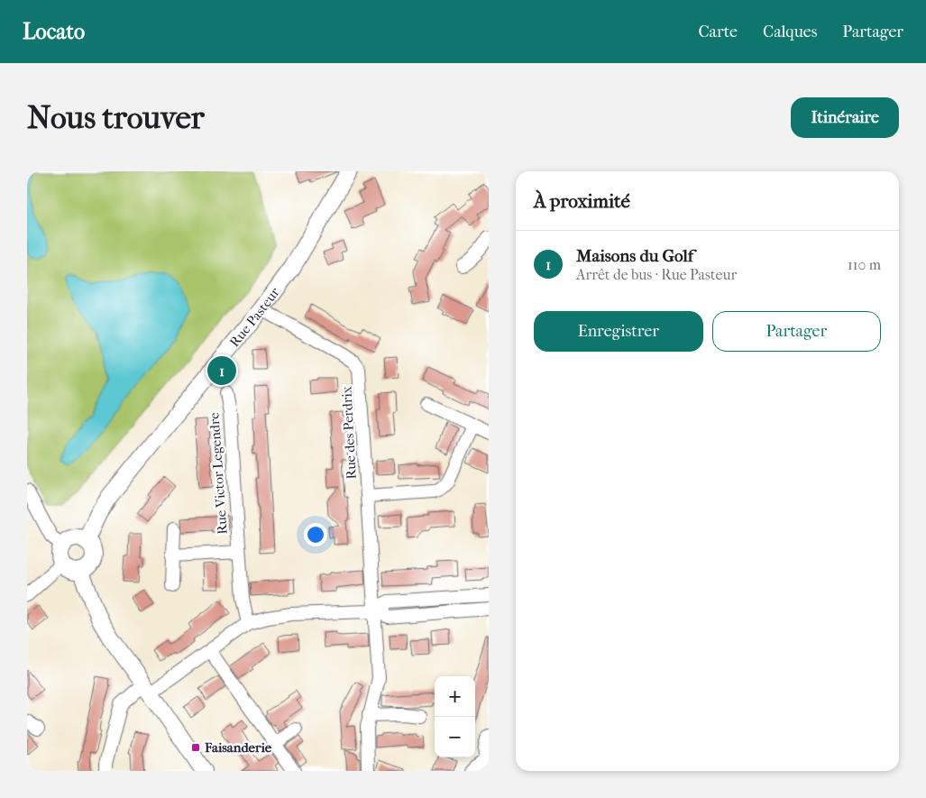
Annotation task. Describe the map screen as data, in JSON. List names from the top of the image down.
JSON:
{
  "streets": {
    "street": ["Rue Pasteur", "Rue des Perdrix", "Rue Victor Legendre"]
  },
  "crossings": [
    ["Rue Pasteur", "Rue des Perdrix"]
  ],
  "places": {
    "transit": ["Faisanderie"]
  },
  "page": {
    "header": "Locato",
    "nav": ["Carte", "Calques", "Partager"],
    "buttons": [
      "Itinéraire",
      ["Enregistrer", "Partager"]
    ],
    "title": "Nous trouver",
    "heading": "À proximité",
    "list": [
      {
        "mark": "1",
        "name": "Maisons du Golf",
        "note": "Arrêt de bus · Rue Pasteur",
        "value": "110 m"
      }
    ],
    "pins": "1",
    "map_buttons": ["+", "−"]
  }
}
